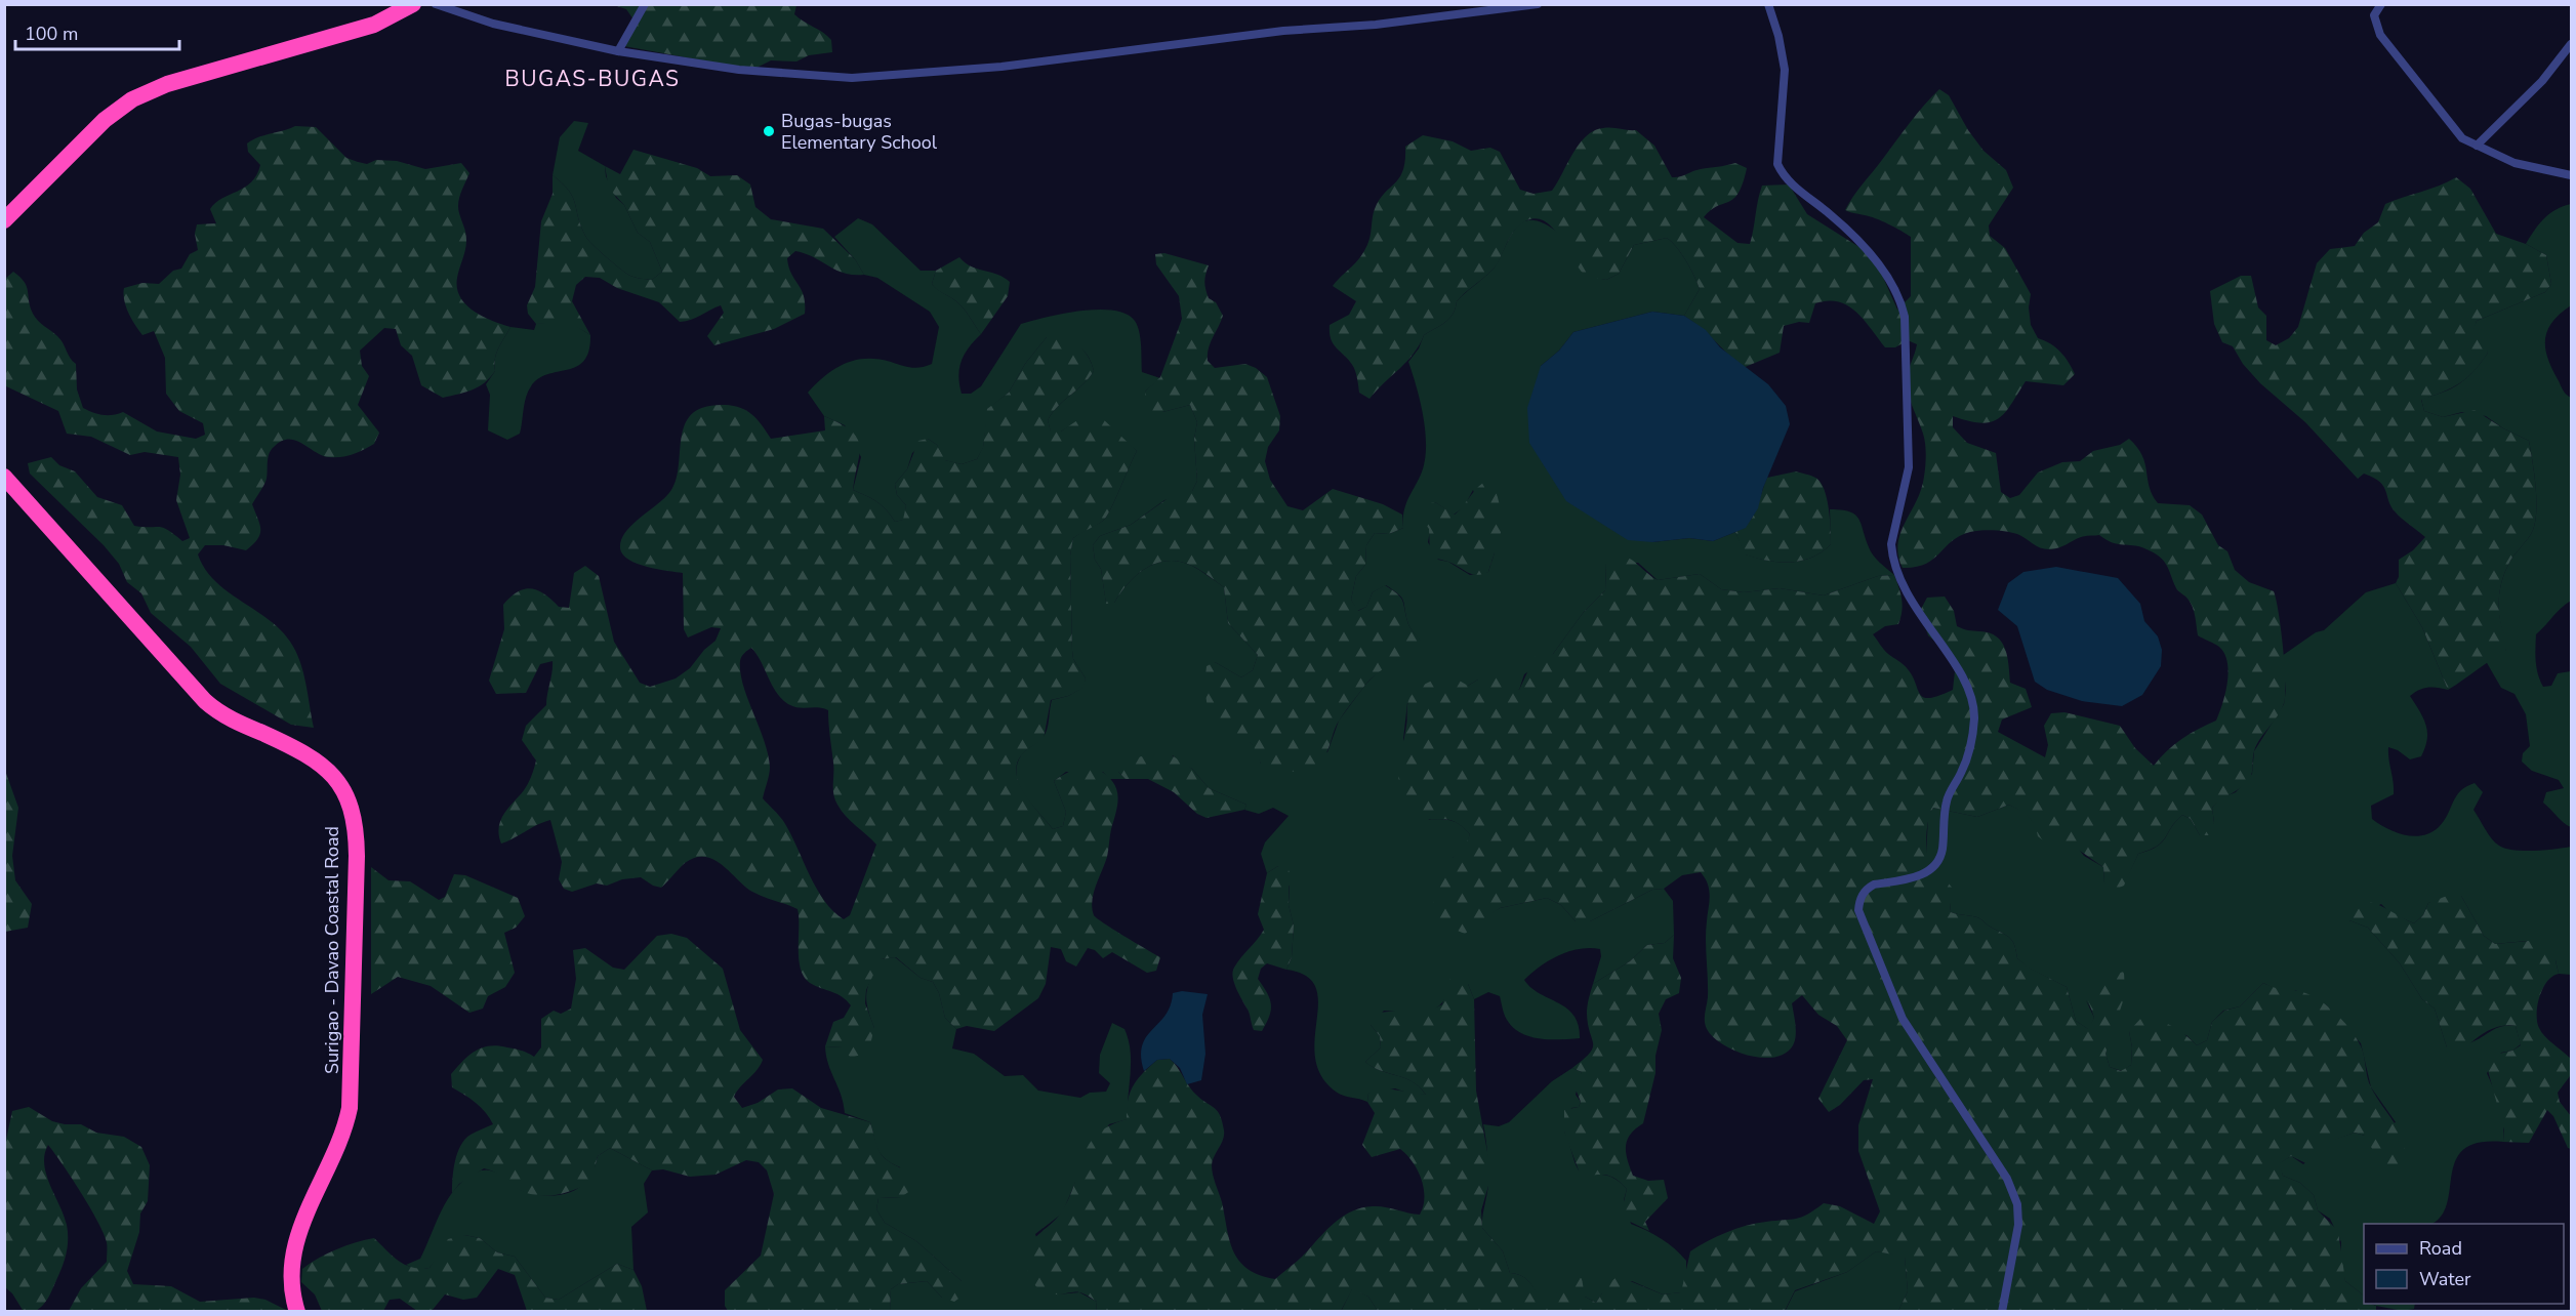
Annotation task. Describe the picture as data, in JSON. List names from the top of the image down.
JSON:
{
  "streets": {
    "highway": ["Surigao - Davao Coastal Road"]
  },
  "districts": ["BUGAS-BUGAS"],
  "places": ["Bugas-bugas Elementary School"],
  "legend": ["Road", "Water"],
  "scale_bar": "100 m"
}
